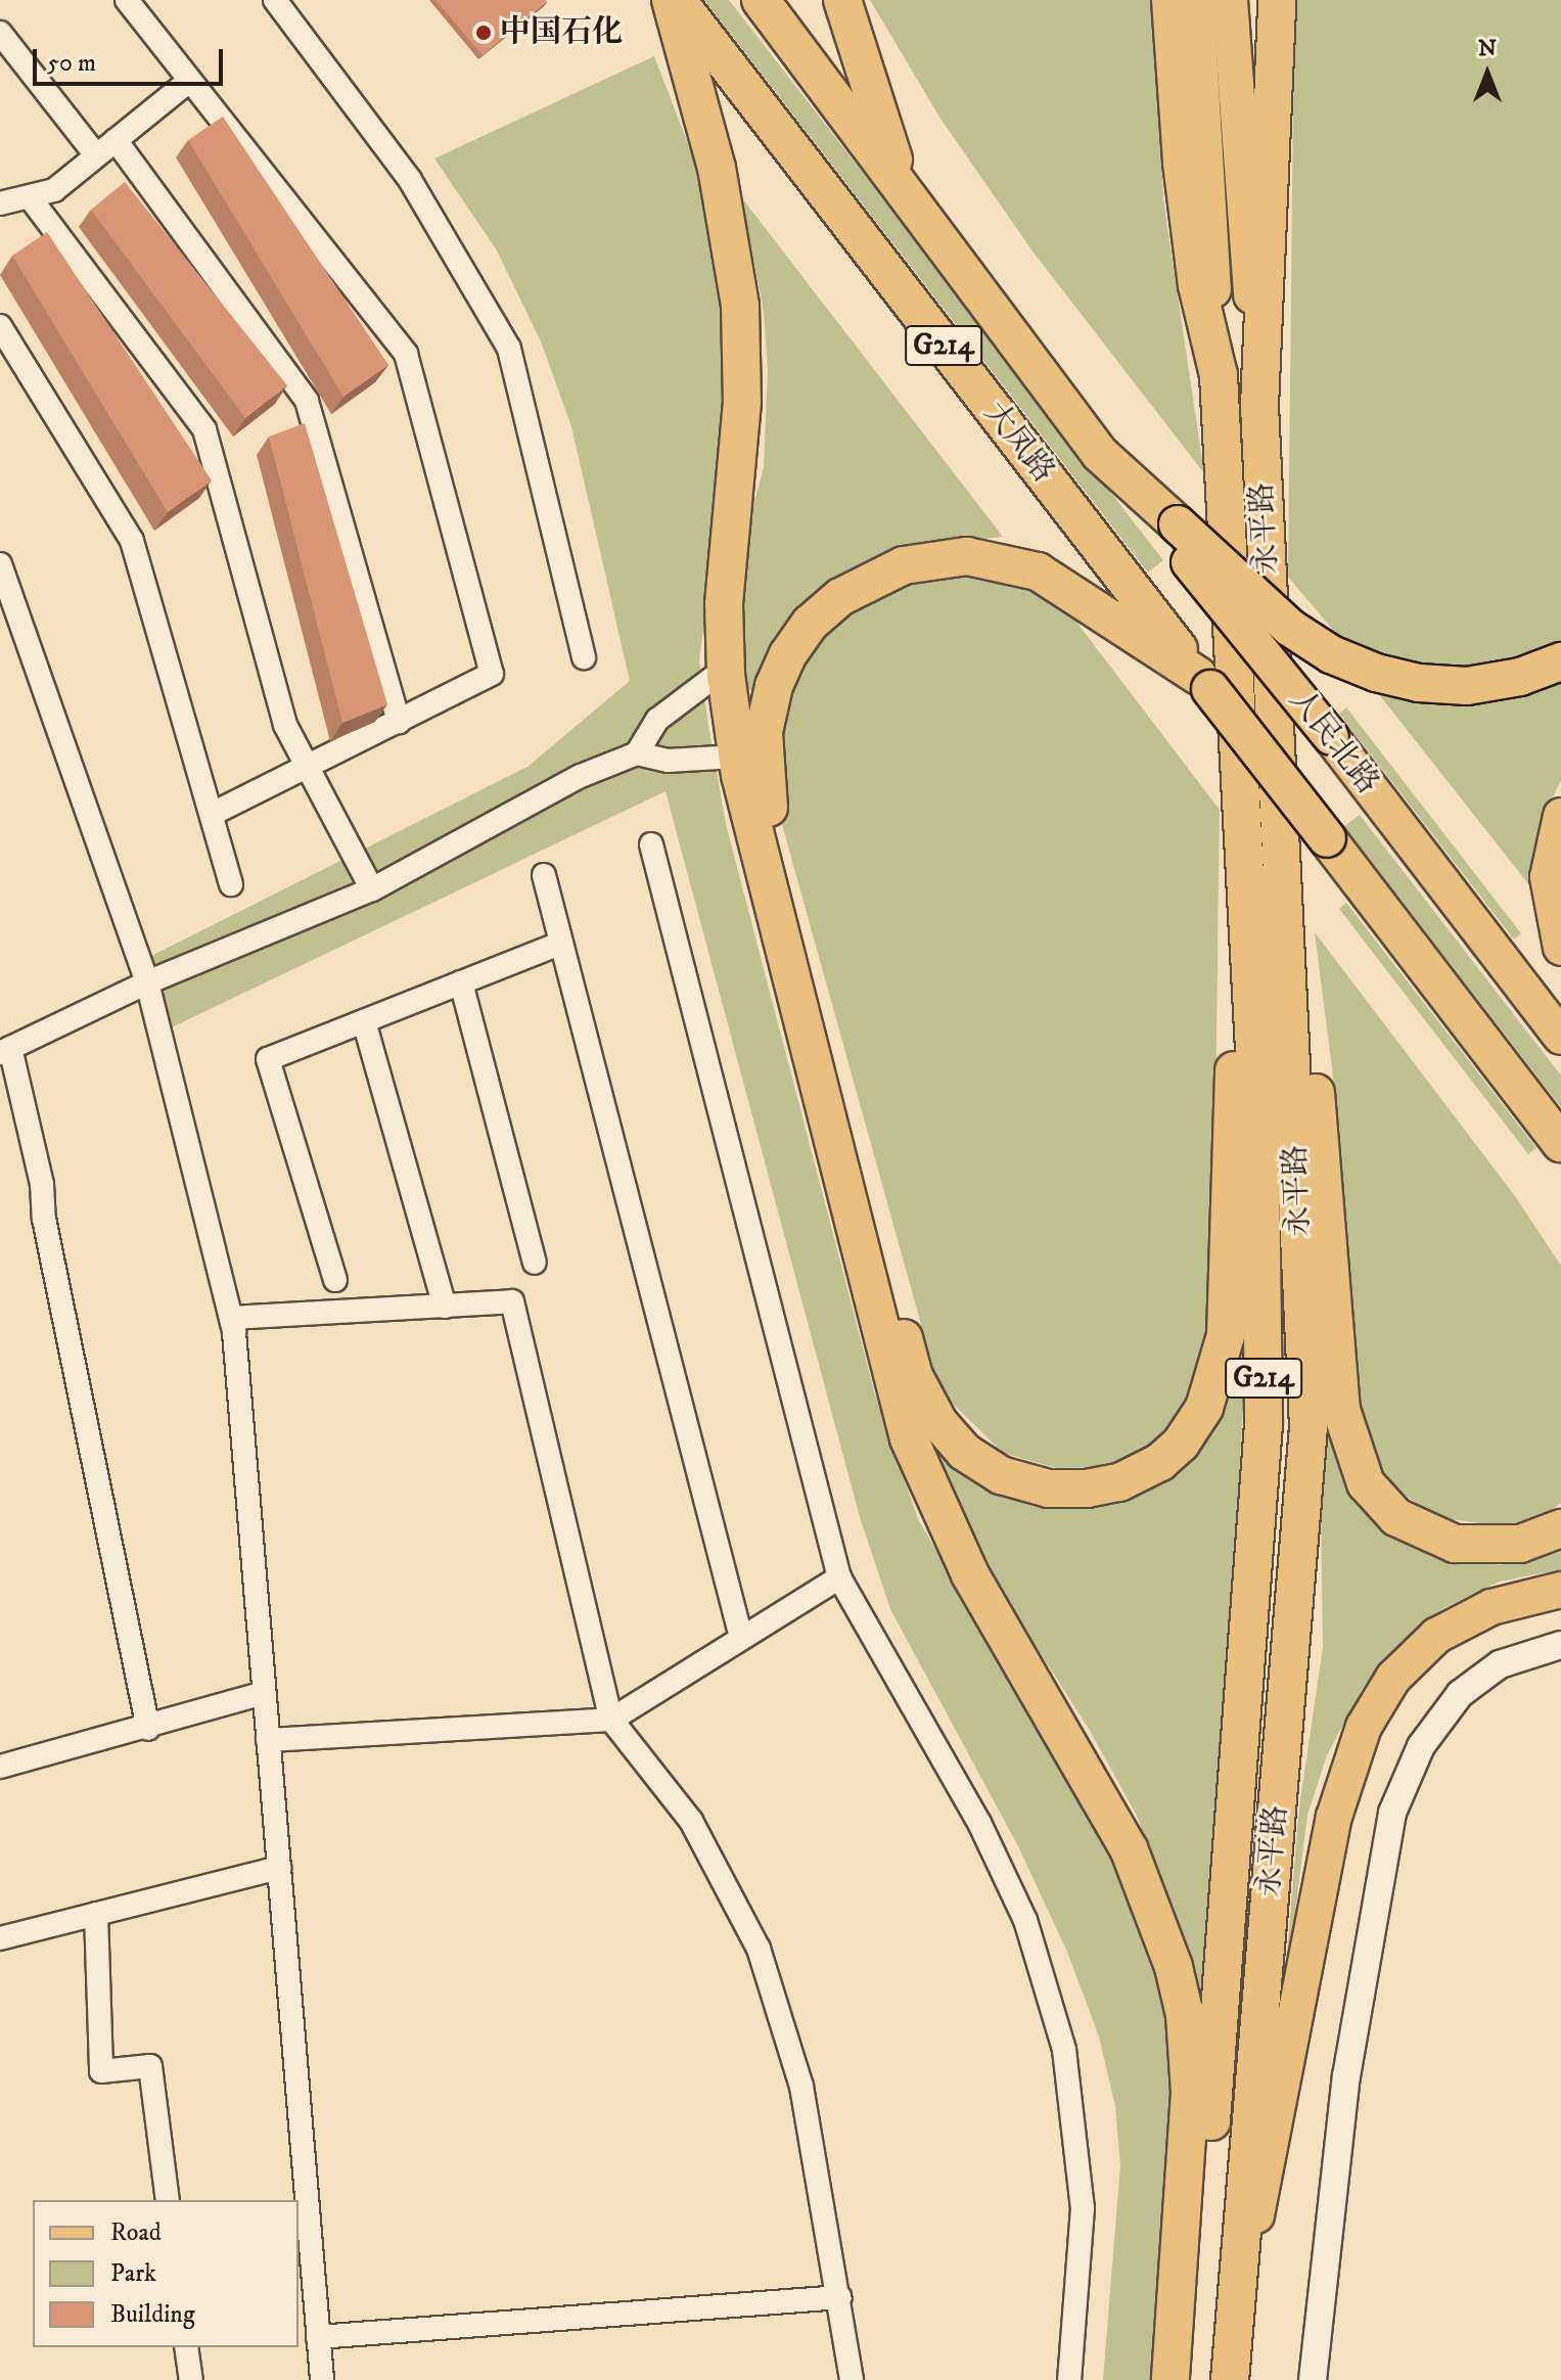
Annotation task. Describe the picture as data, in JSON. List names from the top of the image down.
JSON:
{
  "streets": {
    "highway": [
      "G214",
      "大凤路",
      "永平路",
      "人民北路"
    ]
  },
  "crossings": [
    ["大凤路", "人民北路"]
  ],
  "places": ["中国石化"],
  "legend": ["Road", "Park", "Building"],
  "scale_bar": "50 m",
  "north": "top"
}
